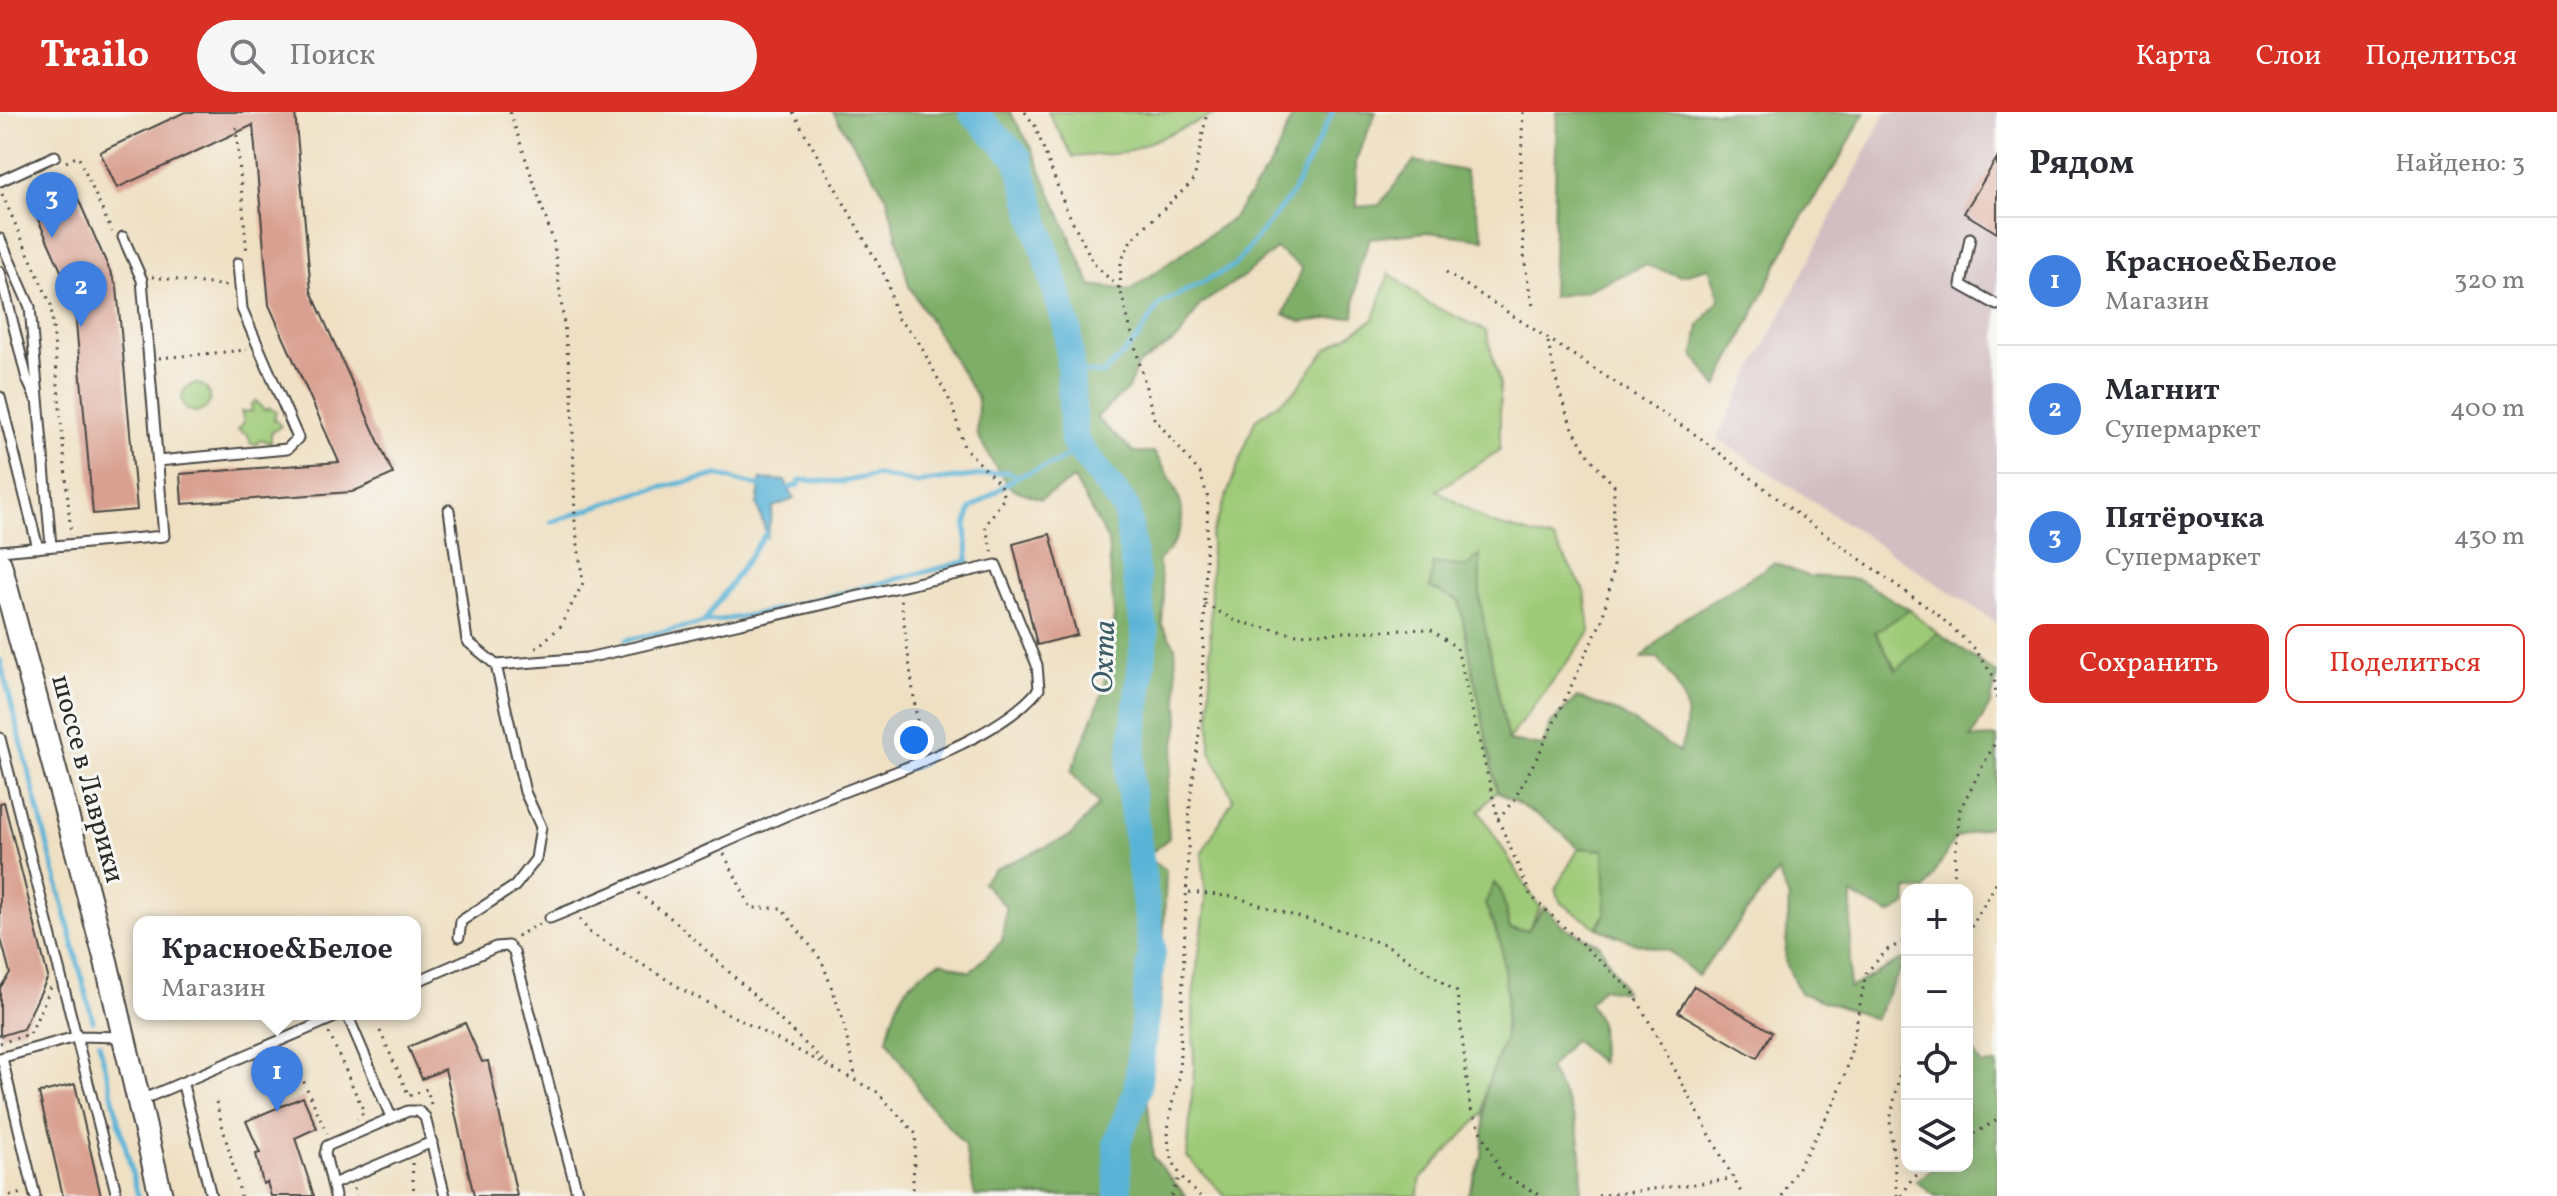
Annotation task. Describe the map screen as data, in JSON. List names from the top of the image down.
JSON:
{
  "streets": {
    "street": ["шоссе в Лаврики"]
  },
  "water": ["Охта"],
  "page": {
    "header": "Trailo",
    "search": "Поиск",
    "nav": ["Карта", "Слои", "Поделиться"],
    "heading": ["Рядом", "Найдено: 3"],
    "pins": ["3", "2", "1"],
    "list": [
      {
        "mark": "1",
        "name": "Красное&Белое",
        "note": "Магазин",
        "value": "320 m"
      },
      {
        "mark": "2",
        "name": "Магнит",
        "note": "Супермаркет",
        "value": "400 m"
      },
      {
        "mark": "3",
        "name": "Пятёрочка",
        "note": "Супермаркет",
        "value": "430 m"
      }
    ],
    "buttons": ["Сохранить", "Поделиться"],
    "map_buttons": ["+", "−"],
    "popup": ["Красное&Белое", "Магазин"]
  }
}
